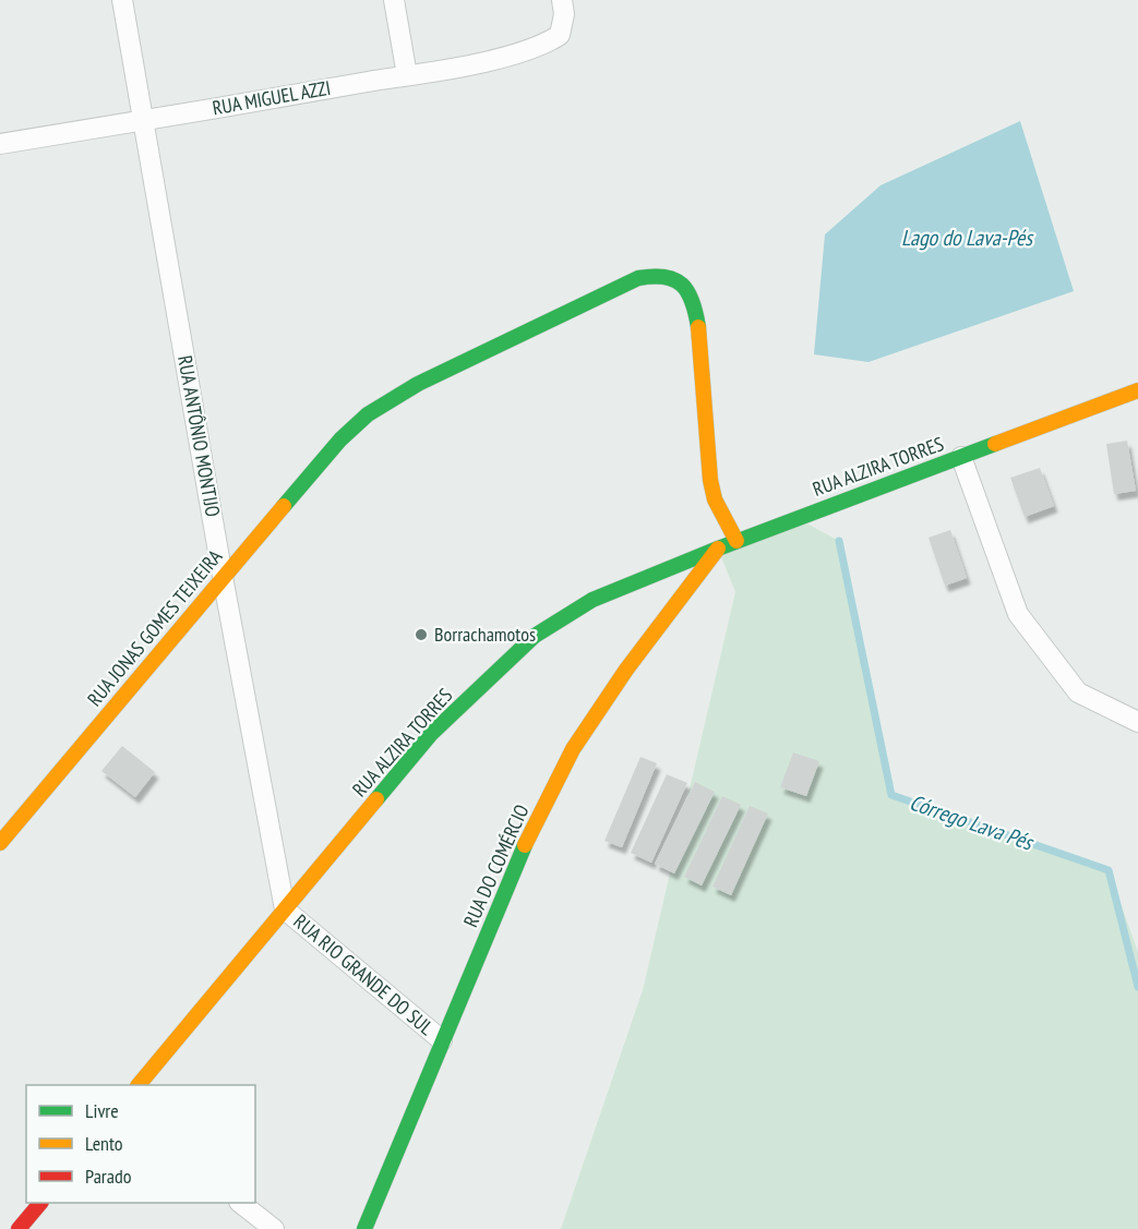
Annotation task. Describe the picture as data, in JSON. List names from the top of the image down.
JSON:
{
  "streets": {
    "street": [
      "RUA MIGUEL AZZI",
      "RUA ANTÔNIO MONTIJO",
      "RUA ALZIRA TORRES",
      "RUA JONAS GOMES TEIXEIRA",
      "RUA DO COMÉRCIO",
      "RUA RIO GRANDE DO SUL"
    ]
  },
  "crossings": [
    ["RUA MIGUEL AZZI", "RUA ANTÔNIO MONTIJO"],
    ["RUA ANTÔNIO MONTIJO", "RUA ALZIRA TORRES"],
    ["RUA ANTÔNIO MONTIJO", "RUA JONAS GOMES TEIXEIRA"],
    ["RUA ANTÔNIO MONTIJO", "RUA RIO GRANDE DO SUL"],
    ["RUA ALZIRA TORRES", "RUA JONAS GOMES TEIXEIRA"],
    ["RUA ALZIRA TORRES", "RUA DO COMÉRCIO"],
    ["RUA ALZIRA TORRES", "RUA RIO GRANDE DO SUL"],
    ["RUA DO COMÉRCIO", "RUA RIO GRANDE DO SUL"]
  ],
  "water": ["Lago do Lava-Pés", "Córrego Lava Pés"],
  "places": ["Borrachamotos"],
  "legend": ["Livre", "Lento", "Parado"]
}
